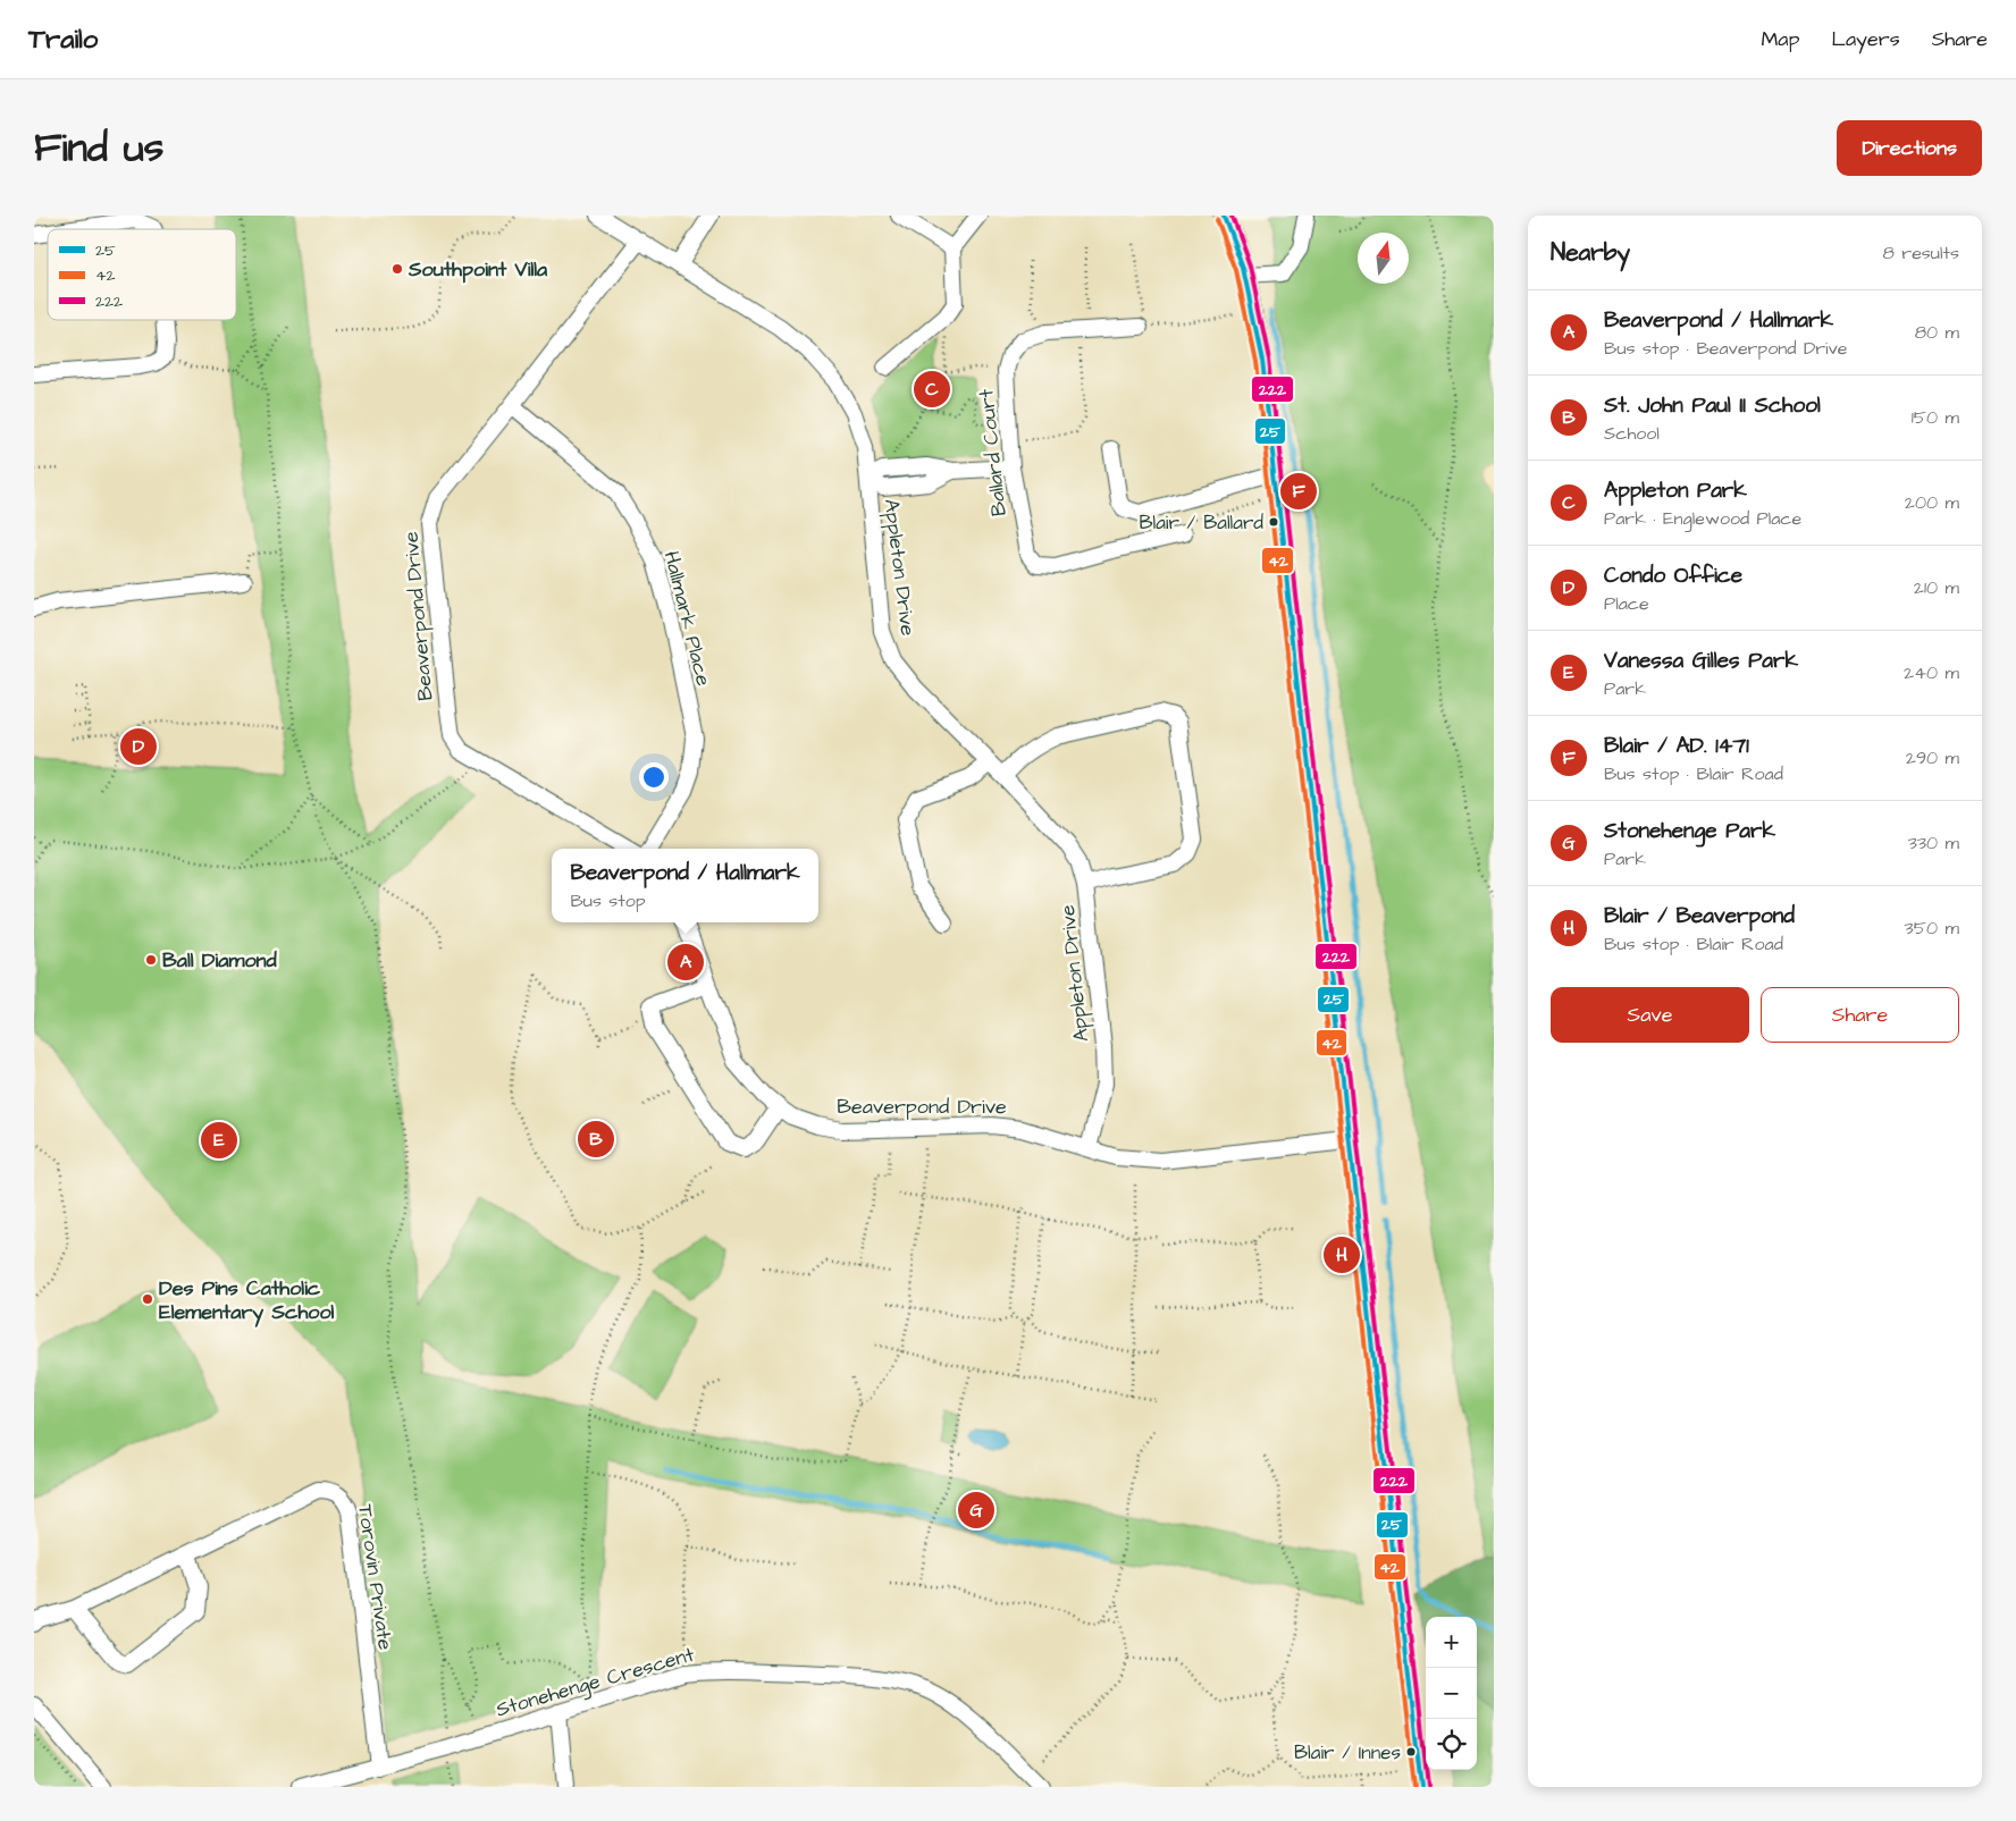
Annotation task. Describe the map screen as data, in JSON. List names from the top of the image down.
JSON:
{
  "streets": {
    "street": [
      "Ballard Court",
      "Appleton Drive",
      "Beaverpond Drive",
      "Hallmark Place",
      "Torovin Private",
      "Stonehenge Crescent"
    ]
  },
  "crossings": [
    ["Appleton Drive", "Beaverpond Drive"],
    ["Beaverpond Drive", "Hallmark Place"],
    ["Torovin Private", "Stonehenge Crescent"]
  ],
  "places": [
    "Southpoint Villa",
    "Blair / Ballard",
    "Ball Diamond",
    "Des Pins Catholic Elementary School",
    "Blair / Innes"
  ],
  "lines": ["transit line 25", "transit line 222", "transit line 42"],
  "legend": ["25", "42", "222"],
  "north": "top",
  "page": {
    "header": "Trailo",
    "nav": ["Map", "Layers", "Share"],
    "title": "Find us",
    "buttons": [
      "Directions",
      ["Save", "Share"]
    ],
    "heading": ["Nearby", "8 results"],
    "list": [
      {
        "mark": "A",
        "name": "Beaverpond / Hallmark",
        "note": "Bus stop · Beaverpond Drive",
        "value": "80 m"
      },
      {
        "mark": "B",
        "name": "St. John Paul II School",
        "note": "School",
        "value": "150 m"
      },
      {
        "mark": "C",
        "name": "Appleton Park",
        "note": "Park · Englewood Place",
        "value": "200 m"
      },
      {
        "mark": "D",
        "name": "Condo Office",
        "note": "Place",
        "value": "210 m"
      },
      {
        "mark": "E",
        "name": "Vanessa Gilles Park",
        "note": "Park",
        "value": "240 m"
      },
      {
        "mark": "F",
        "name": "Blair / AD. 1471",
        "note": "Bus stop · Blair Road",
        "value": "290 m"
      },
      {
        "mark": "G",
        "name": "Stonehenge Park",
        "note": "Park",
        "value": "330 m"
      },
      {
        "mark": "H",
        "name": "Blair / Beaverpond",
        "note": "Bus stop · Blair Road",
        "value": "350 m"
      }
    ],
    "pins": [
      "C",
      "F",
      "D",
      "A",
      "B",
      "E",
      "H",
      "G"
    ],
    "popup": ["Beaverpond / Hallmark", "Bus stop"],
    "map_buttons": ["+", "−"]
  }
}
